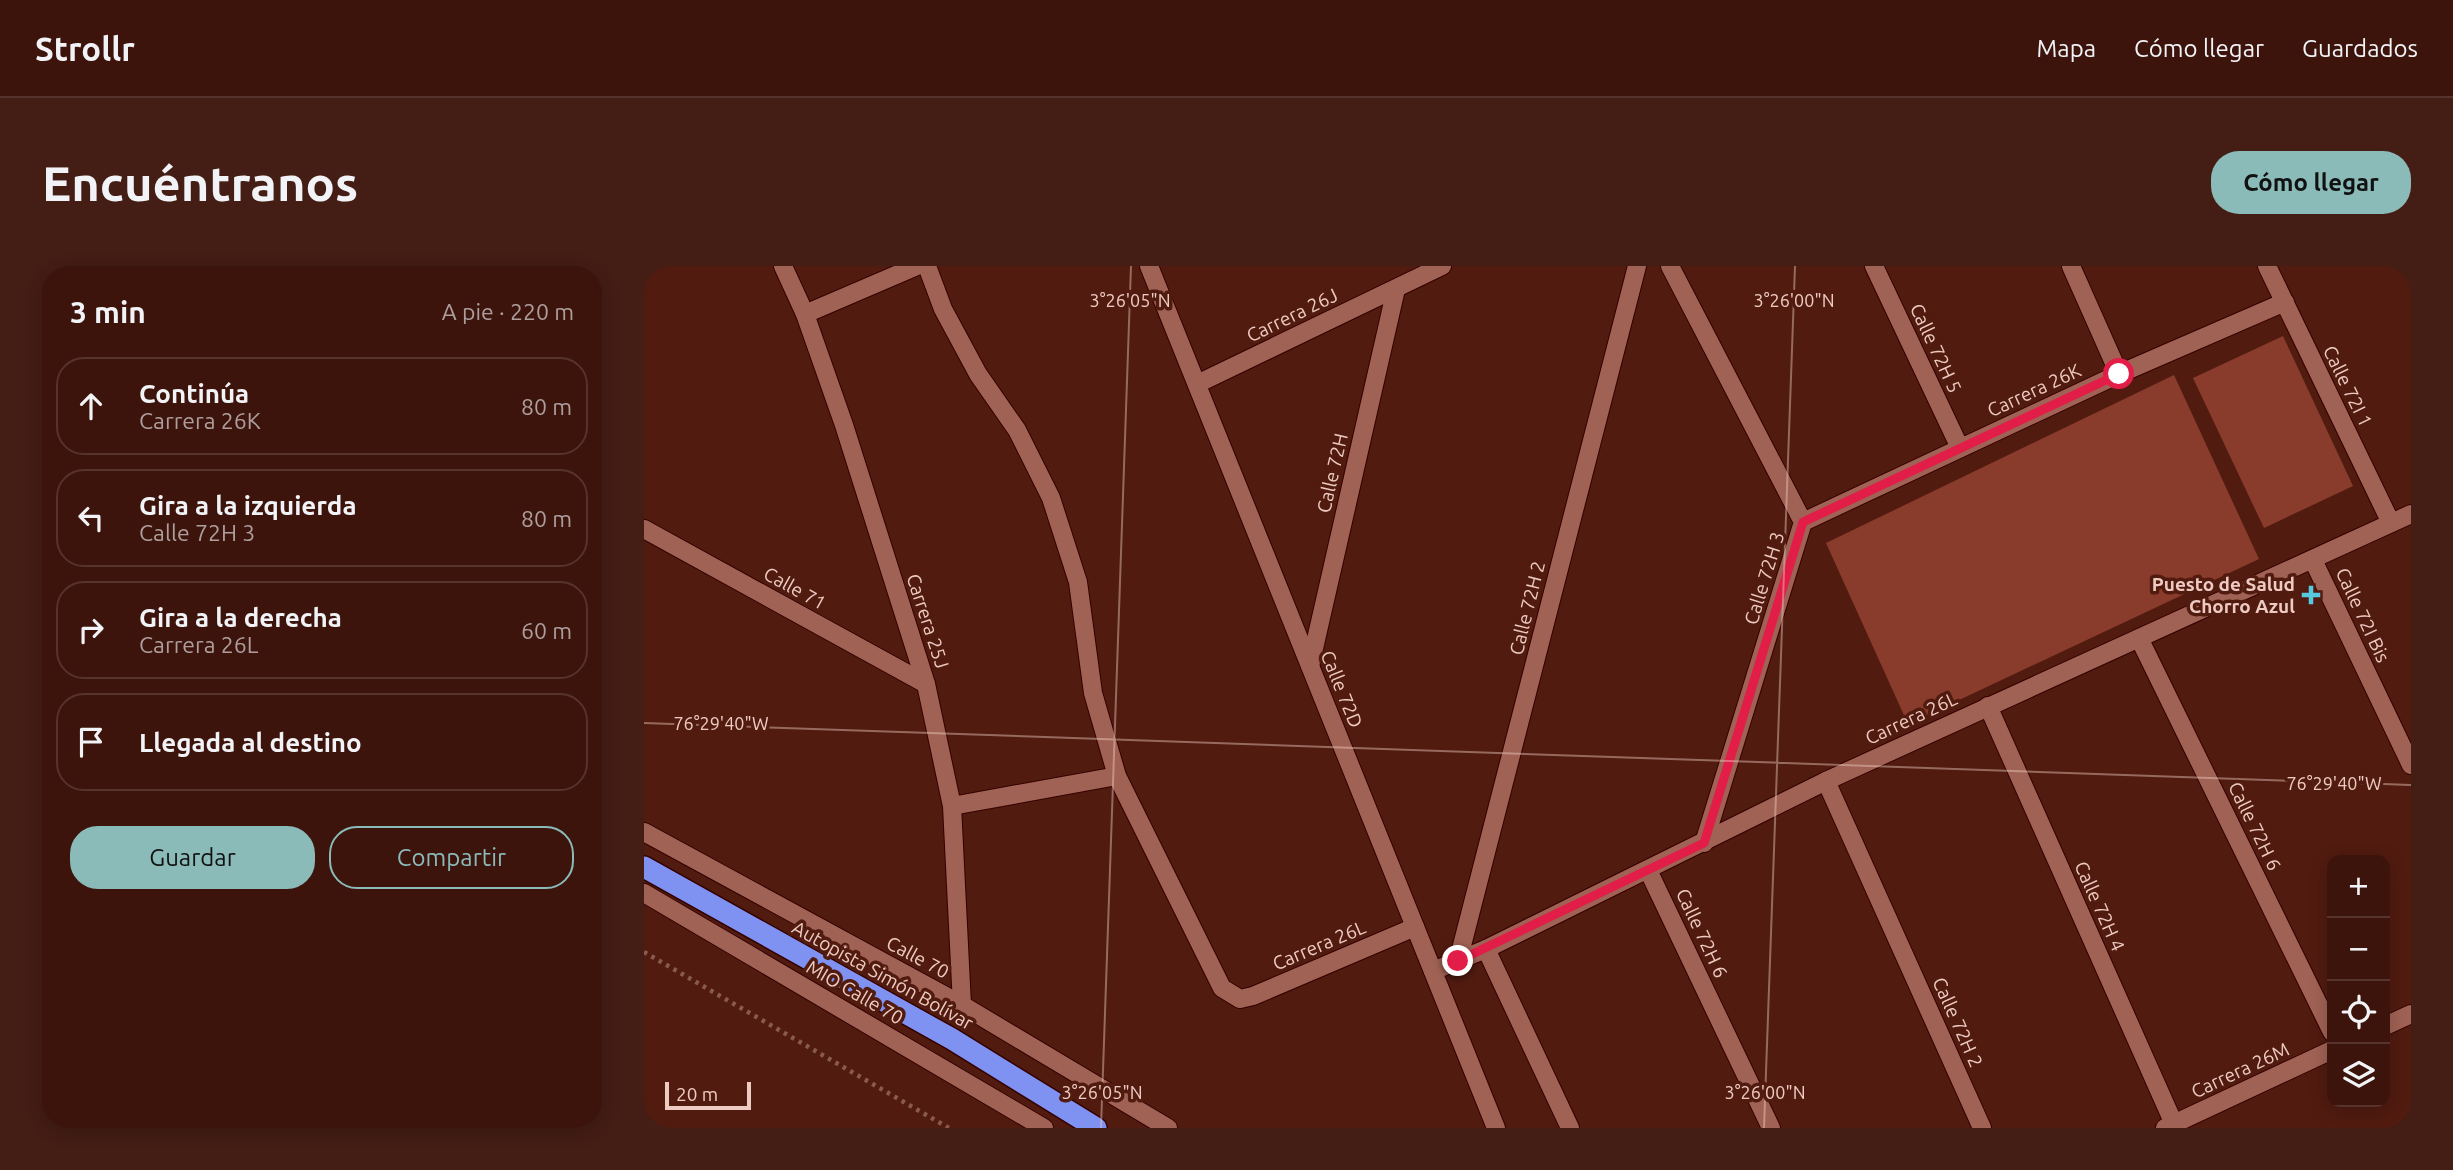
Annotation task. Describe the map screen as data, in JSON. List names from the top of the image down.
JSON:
{
  "streets": {
    "highway": ["Autopista Simón Bolívar"],
    "street": [
      "Carrera 26J",
      "Calle 72H 5",
      "Calle 72I 1",
      "Carrera 26K",
      "Calle 72H",
      "Calle 72H 3",
      "Calle 71",
      "Calle 72H 2",
      "Calle 72I Bis",
      "Carrera 25J",
      "Calle 72D",
      "Carrera 26L",
      "Calle 72H 6",
      "Calle 72H 4",
      "Calle 70",
      "MIO Calle 70",
      "Carrera 26M"
    ]
  },
  "crossings": [
    ["Carrera 26J", "Calle 72H"],
    ["Carrera 26J", "Calle 72D"],
    ["Calle 72H 5", "Carrera 26K"],
    ["Calle 72I 1", "Carrera 26K"],
    ["Calle 72I 1", "Carrera 26L"],
    ["Carrera 26K", "Calle 72H 3"],
    ["Calle 72H", "Calle 72D"],
    ["Calle 72H 3", "Carrera 26L"],
    ["Calle 71", "Carrera 25J"],
    ["Calle 72H 2", "Carrera 26L"],
    ["Calle 72I Bis", "Carrera 26L"],
    ["Carrera 25J", "Calle 70"],
    ["Calle 72D", "Carrera 26L"],
    ["Carrera 26L", "Calle 72H 6"],
    ["Carrera 26L", "Calle 72H 4"],
    ["Calle 72H 4", "Carrera 26M"]
  ],
  "places": {
    "health": ["Puesto de Salud Chorro Azul"]
  },
  "scale_bar": "20 m",
  "page": {
    "header": "Strollr",
    "nav": ["Mapa", "Cómo llegar", "Guardados"],
    "buttons": [
      "Cómo llegar",
      ["Guardar", "Compartir"]
    ],
    "title": "Encuéntranos",
    "heading": ["3 min", "A pie · 220 m"],
    "list": [
      ["Continúa", "Carrera 26K", "80 m"],
      ["Gira a la izquierda", "Calle 72H 3", "80 m"],
      ["Gira a la derecha", "Carrera 26L", "60 m"],
      "Llegada al destino"
    ],
    "map_buttons": ["+", "−"],
    "scale": "20 m"
  },
  "coordinates": ["3°26'05\"N", "3°26'00\"N", "76°29'40\"W"]
}
